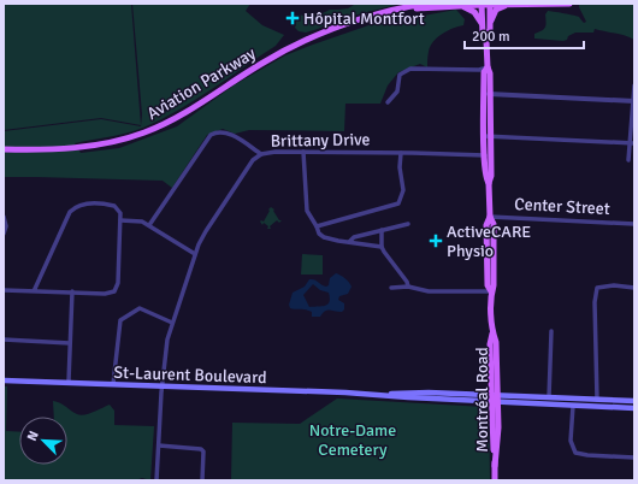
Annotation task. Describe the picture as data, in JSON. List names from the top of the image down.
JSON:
{
  "streets": {
    "main road": ["Aviation Parkway", "St-Laurent Boulevard", "Montréal Road"],
    "street": ["Brittany Drive", "Center Street"]
  },
  "crossings": [
    ["Aviation Parkway", "Montréal Road"],
    ["Brittany Drive", "St-Laurent Boulevard"],
    ["Brittany Drive", "Montréal Road"],
    ["Center Street", "Montréal Road"],
    ["St-Laurent Boulevard", "Montréal Road"]
  ],
  "parks": ["Notre-Dame Cemetery"],
  "places": {
    "health": ["Hôpital Montfort", "ActiveCARE Physio"]
  },
  "scale_bar": "200 m",
  "north": "top left"
}
